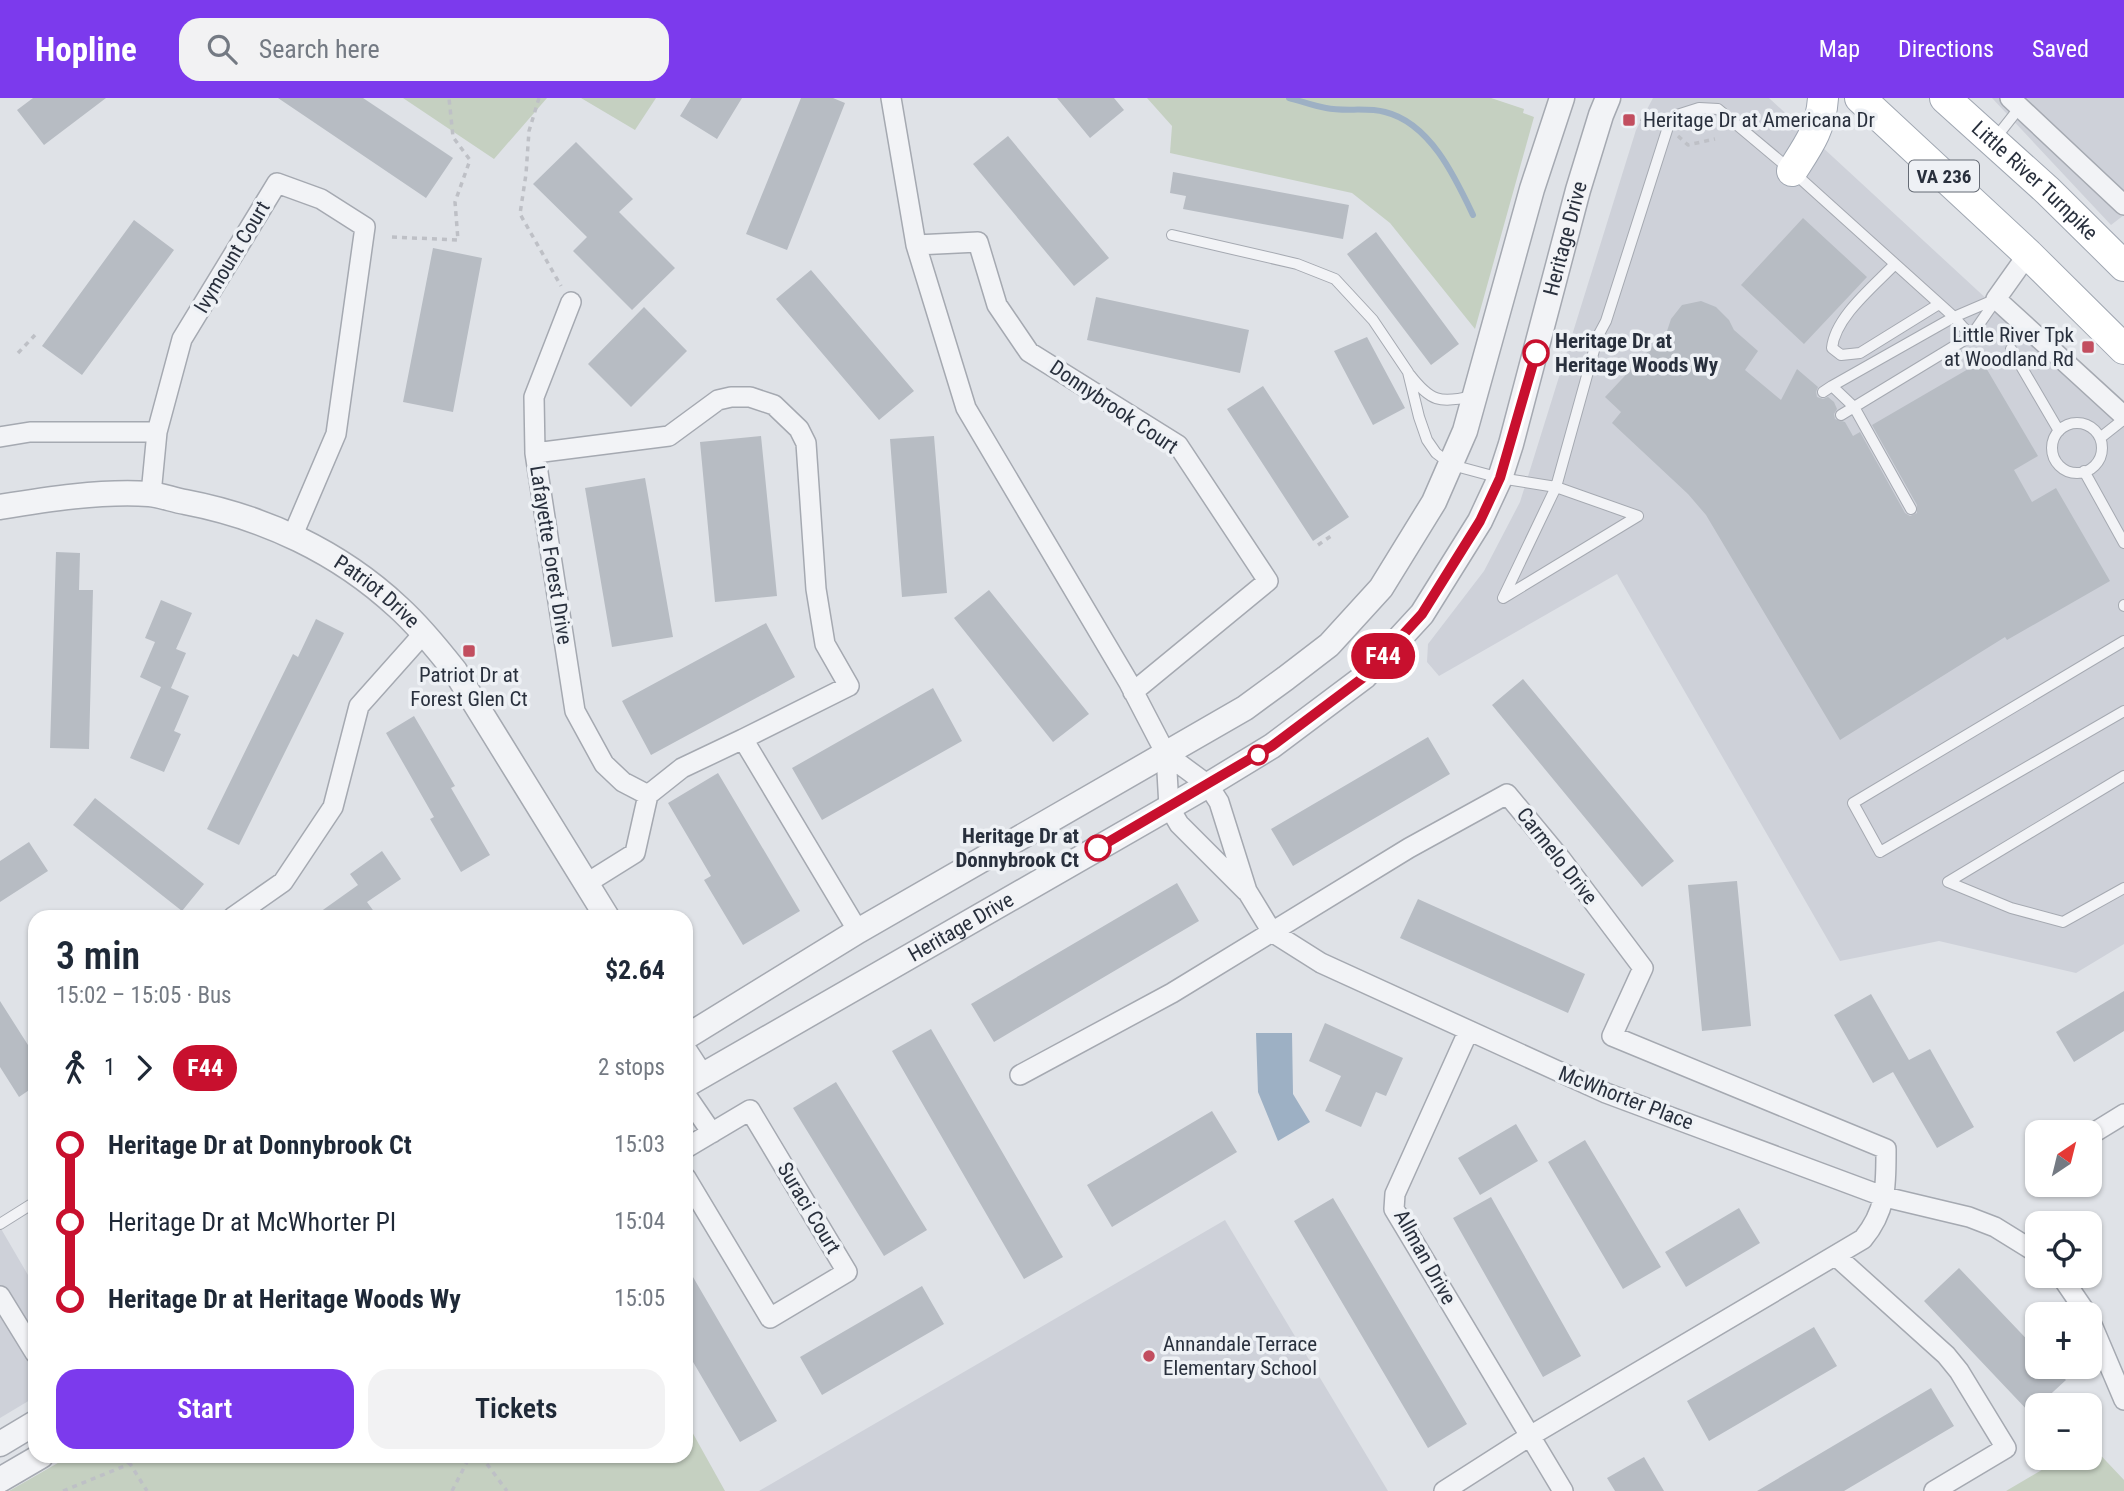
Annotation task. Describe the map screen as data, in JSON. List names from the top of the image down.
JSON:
{
  "streets": {
    "main road": ["VA 236", "Little River Turnpike"],
    "street": [
      "Heritage Drive",
      "Ivymount Court",
      "Donnybrook Court",
      "Lafayette Forest Drive",
      "Patriot Drive",
      "Carmelo Drive",
      "McWhorter Place",
      "Suraci Court",
      "Allman Drive"
    ]
  },
  "crossings": [
    ["Heritage Drive", "McWhorter Place"],
    ["Ivymount Court", "Patriot Drive"],
    ["Carmelo Drive", "McWhorter Place"],
    ["McWhorter Place", "Allman Drive"]
  ],
  "places": {
    "transit": ["Heritage Dr at Americana Dr", "Little River Tpk at Woodland Rd", "Patriot Dr at Forest Glen Ct"],
    "other": ["Heritage Dr at Heritage Woods Wy", "Heritage Dr at Donnybrook Ct", "Annandale Terrace Elementary School"]
  },
  "lines": ["bus line F44"],
  "north": "top right",
  "page": {
    "header": "Hopline",
    "search": "Search here",
    "nav": ["Map", "Directions", "Saved"],
    "on_map": "F44",
    "heading": ["3 min", "15:02 – 15:05 · Bus", "$2.64"],
    "legs": ["1", "F44", "2 stops"],
    "list": [
      {
        "name": "Heritage Dr at Donnybrook Ct",
        "value": "15:03"
      },
      {
        "name": "Heritage Dr at McWhorter Pl",
        "value": "15:04"
      },
      {
        "name": "Heritage Dr at Heritage Woods Wy",
        "value": "15:05"
      }
    ],
    "map_buttons": ["+", "−"],
    "buttons": ["Start", "Tickets"]
  }
}
